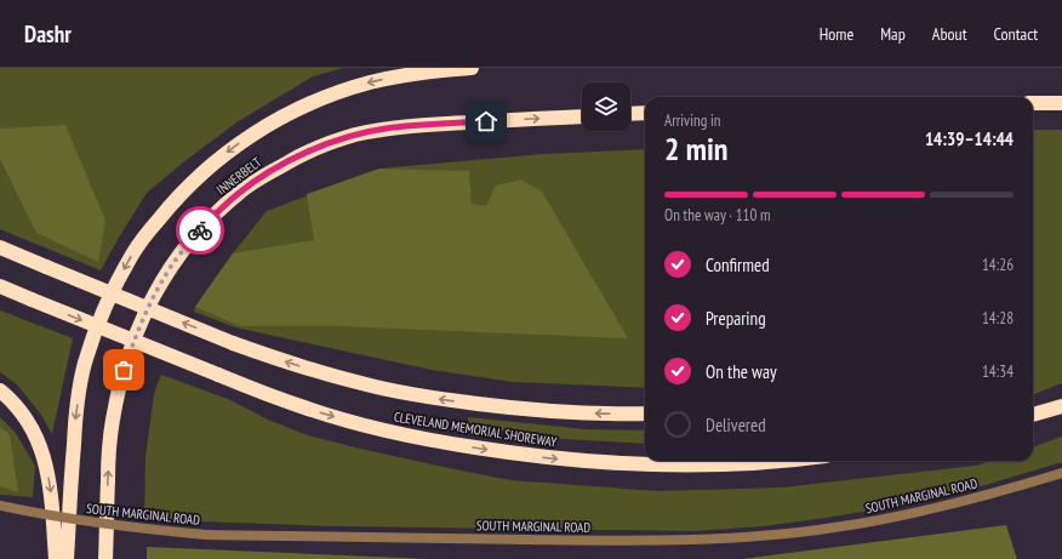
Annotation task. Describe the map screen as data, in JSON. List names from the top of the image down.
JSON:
{
  "streets": {
    "highway": ["INNERBELT", "CLEVELAND MEMORIAL SHOREWAY"],
    "street": ["SOUTH MARGINAL ROAD"]
  },
  "page": {
    "header": "Dashr",
    "nav": [
      "Home",
      "Map",
      "About",
      "Contact"
    ],
    "heading": ["2 min", "Arriving in", "14:39–14:44"],
    "bar": "On the way · 110 m",
    "list": [
      ["Confirmed", "14:26"],
      ["Preparing", "14:28"],
      ["On the way", "14:34"],
      "Delivered"
    ]
  }
}
